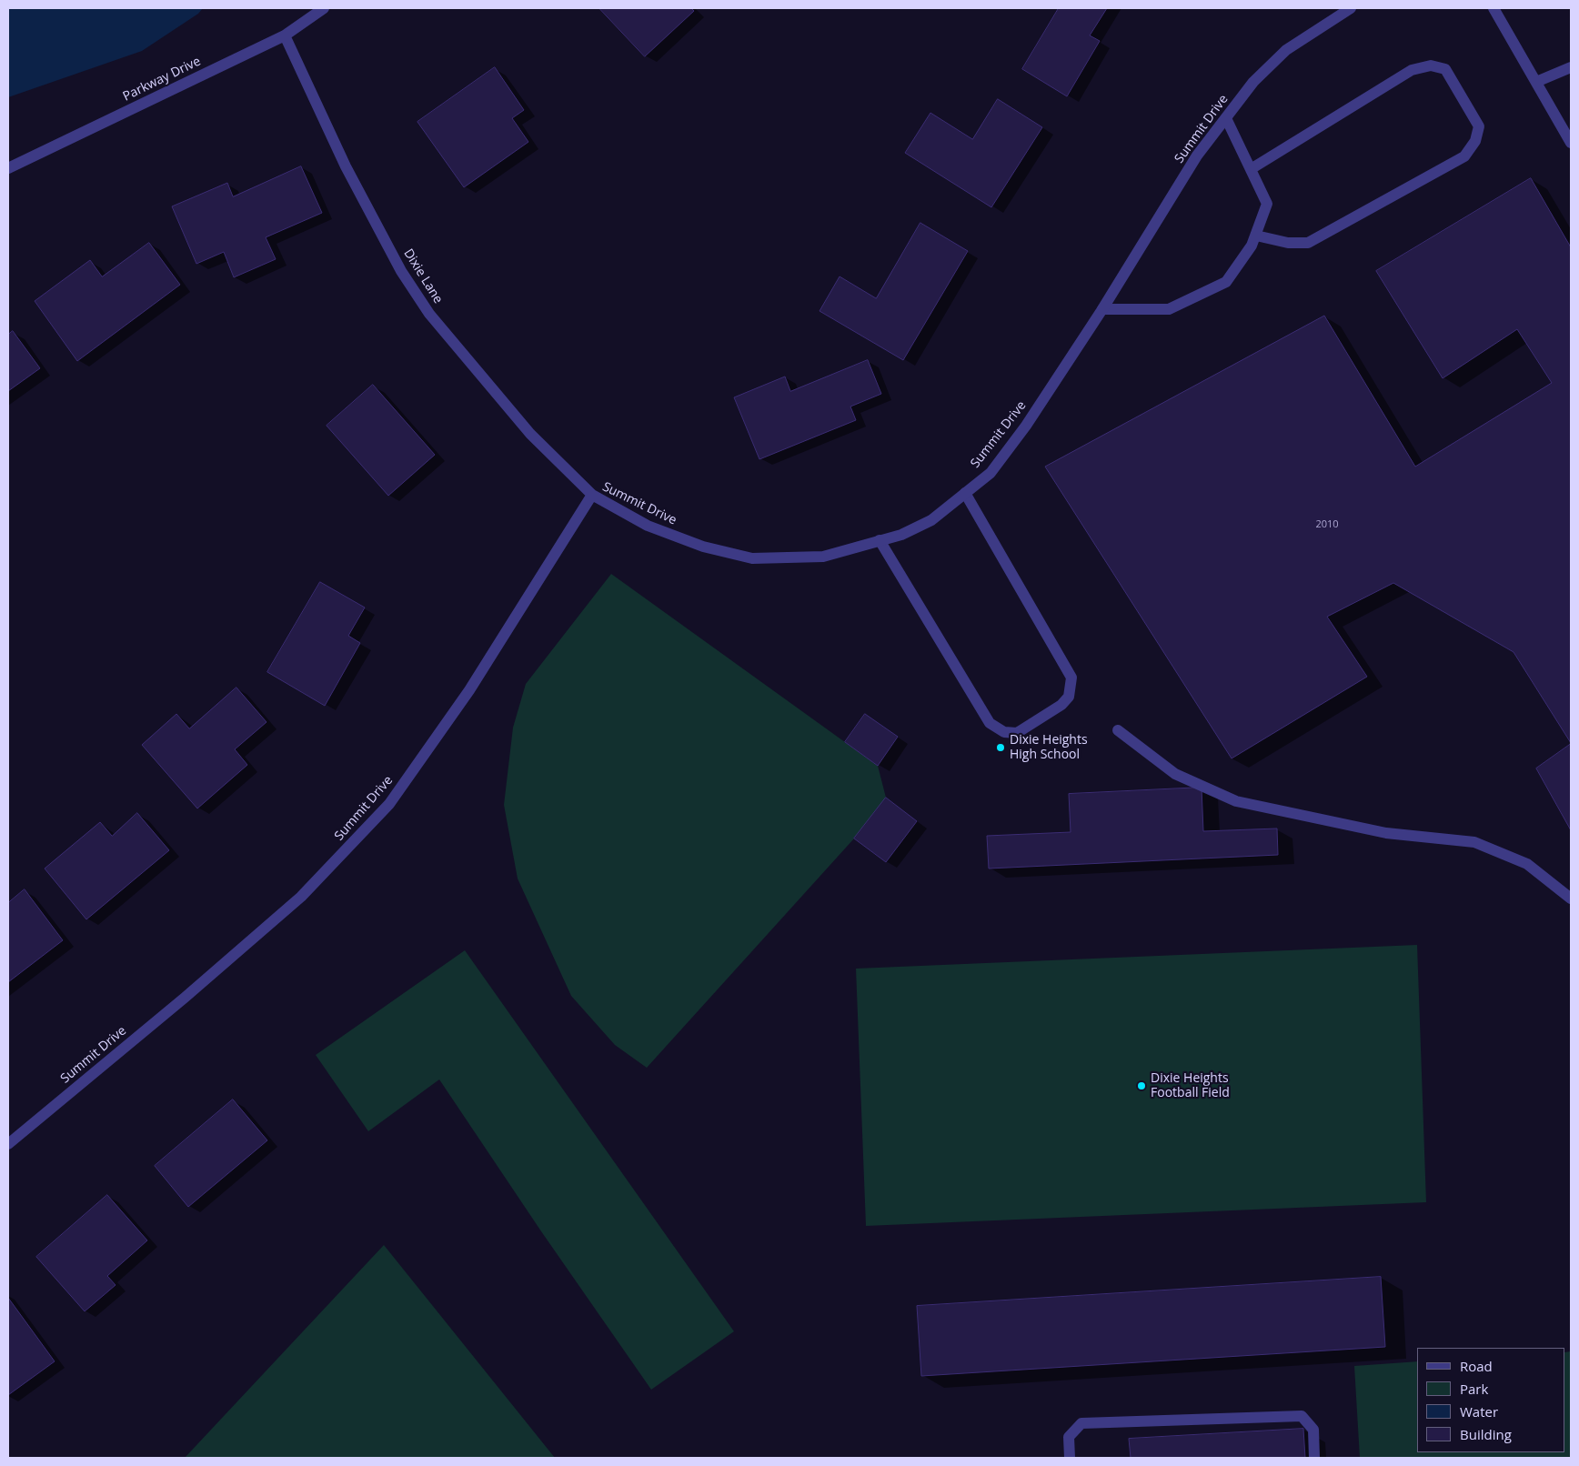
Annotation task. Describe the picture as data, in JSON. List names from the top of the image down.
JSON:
{
  "streets": {
    "street": ["Parkway Drive", "Summit Drive", "Dixie Lane"]
  },
  "crossings": [
    ["Parkway Drive", "Dixie Lane"],
    ["Summit Drive", "Dixie Lane"]
  ],
  "places": ["Dixie Heights High School", "Dixie Heights Football Field"],
  "house_numbers": ["2010"],
  "legend": [
    "Road",
    "Park",
    "Water",
    "Building"
  ]
}
